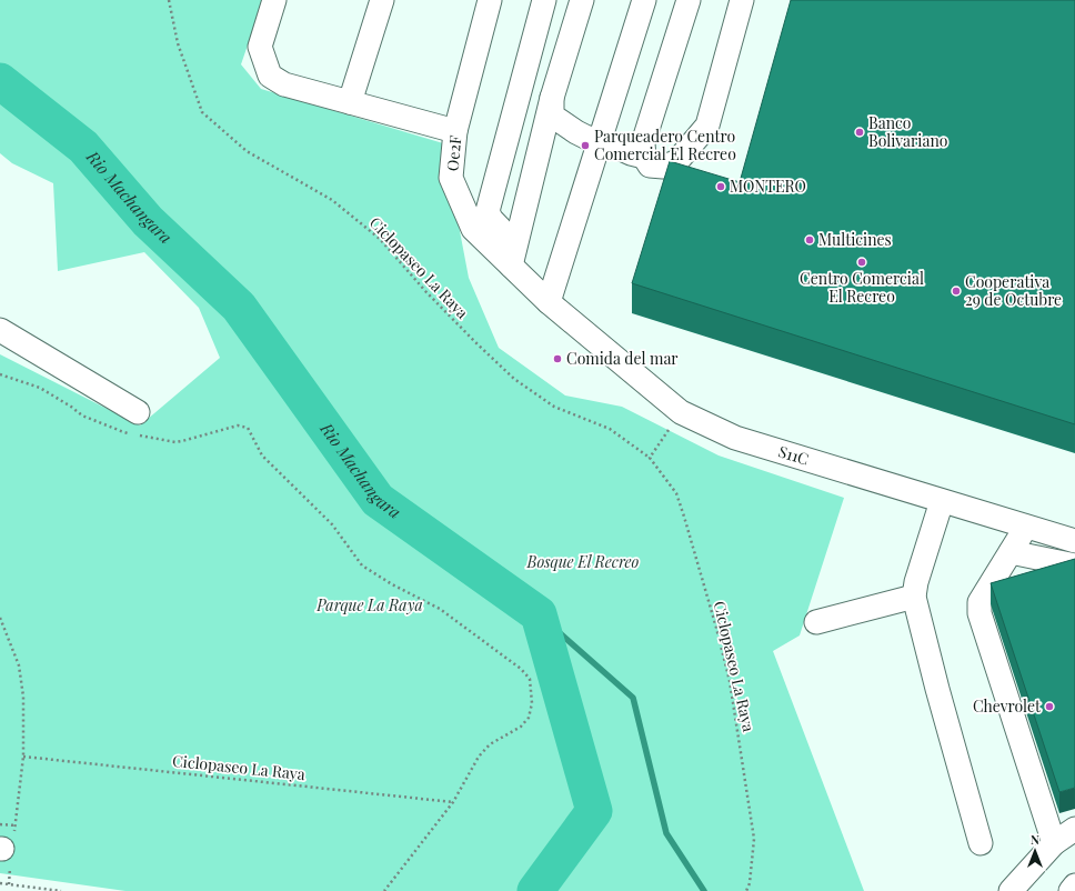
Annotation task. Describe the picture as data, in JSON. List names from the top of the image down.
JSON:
{
  "streets": {
    "street": ["Oe2F", "S11C"],
    "path": ["Ciclopaseo La Raya"]
  },
  "crossings": [
    ["Oe2F", "S11C"]
  ],
  "water": ["Rio Machangara"],
  "parks": ["Bosque El Recreo", "Parque La Raya"],
  "places": [
    "Banco Bolivariano",
    "Parqueadero Centro Comercial El Recreo",
    "MONTERO",
    "Multicines",
    "Centro Comercial El Recreo",
    "Cooperativa 29 de Octubre",
    "Comida del mar",
    "Chevrolet"
  ],
  "north": "top"
}
